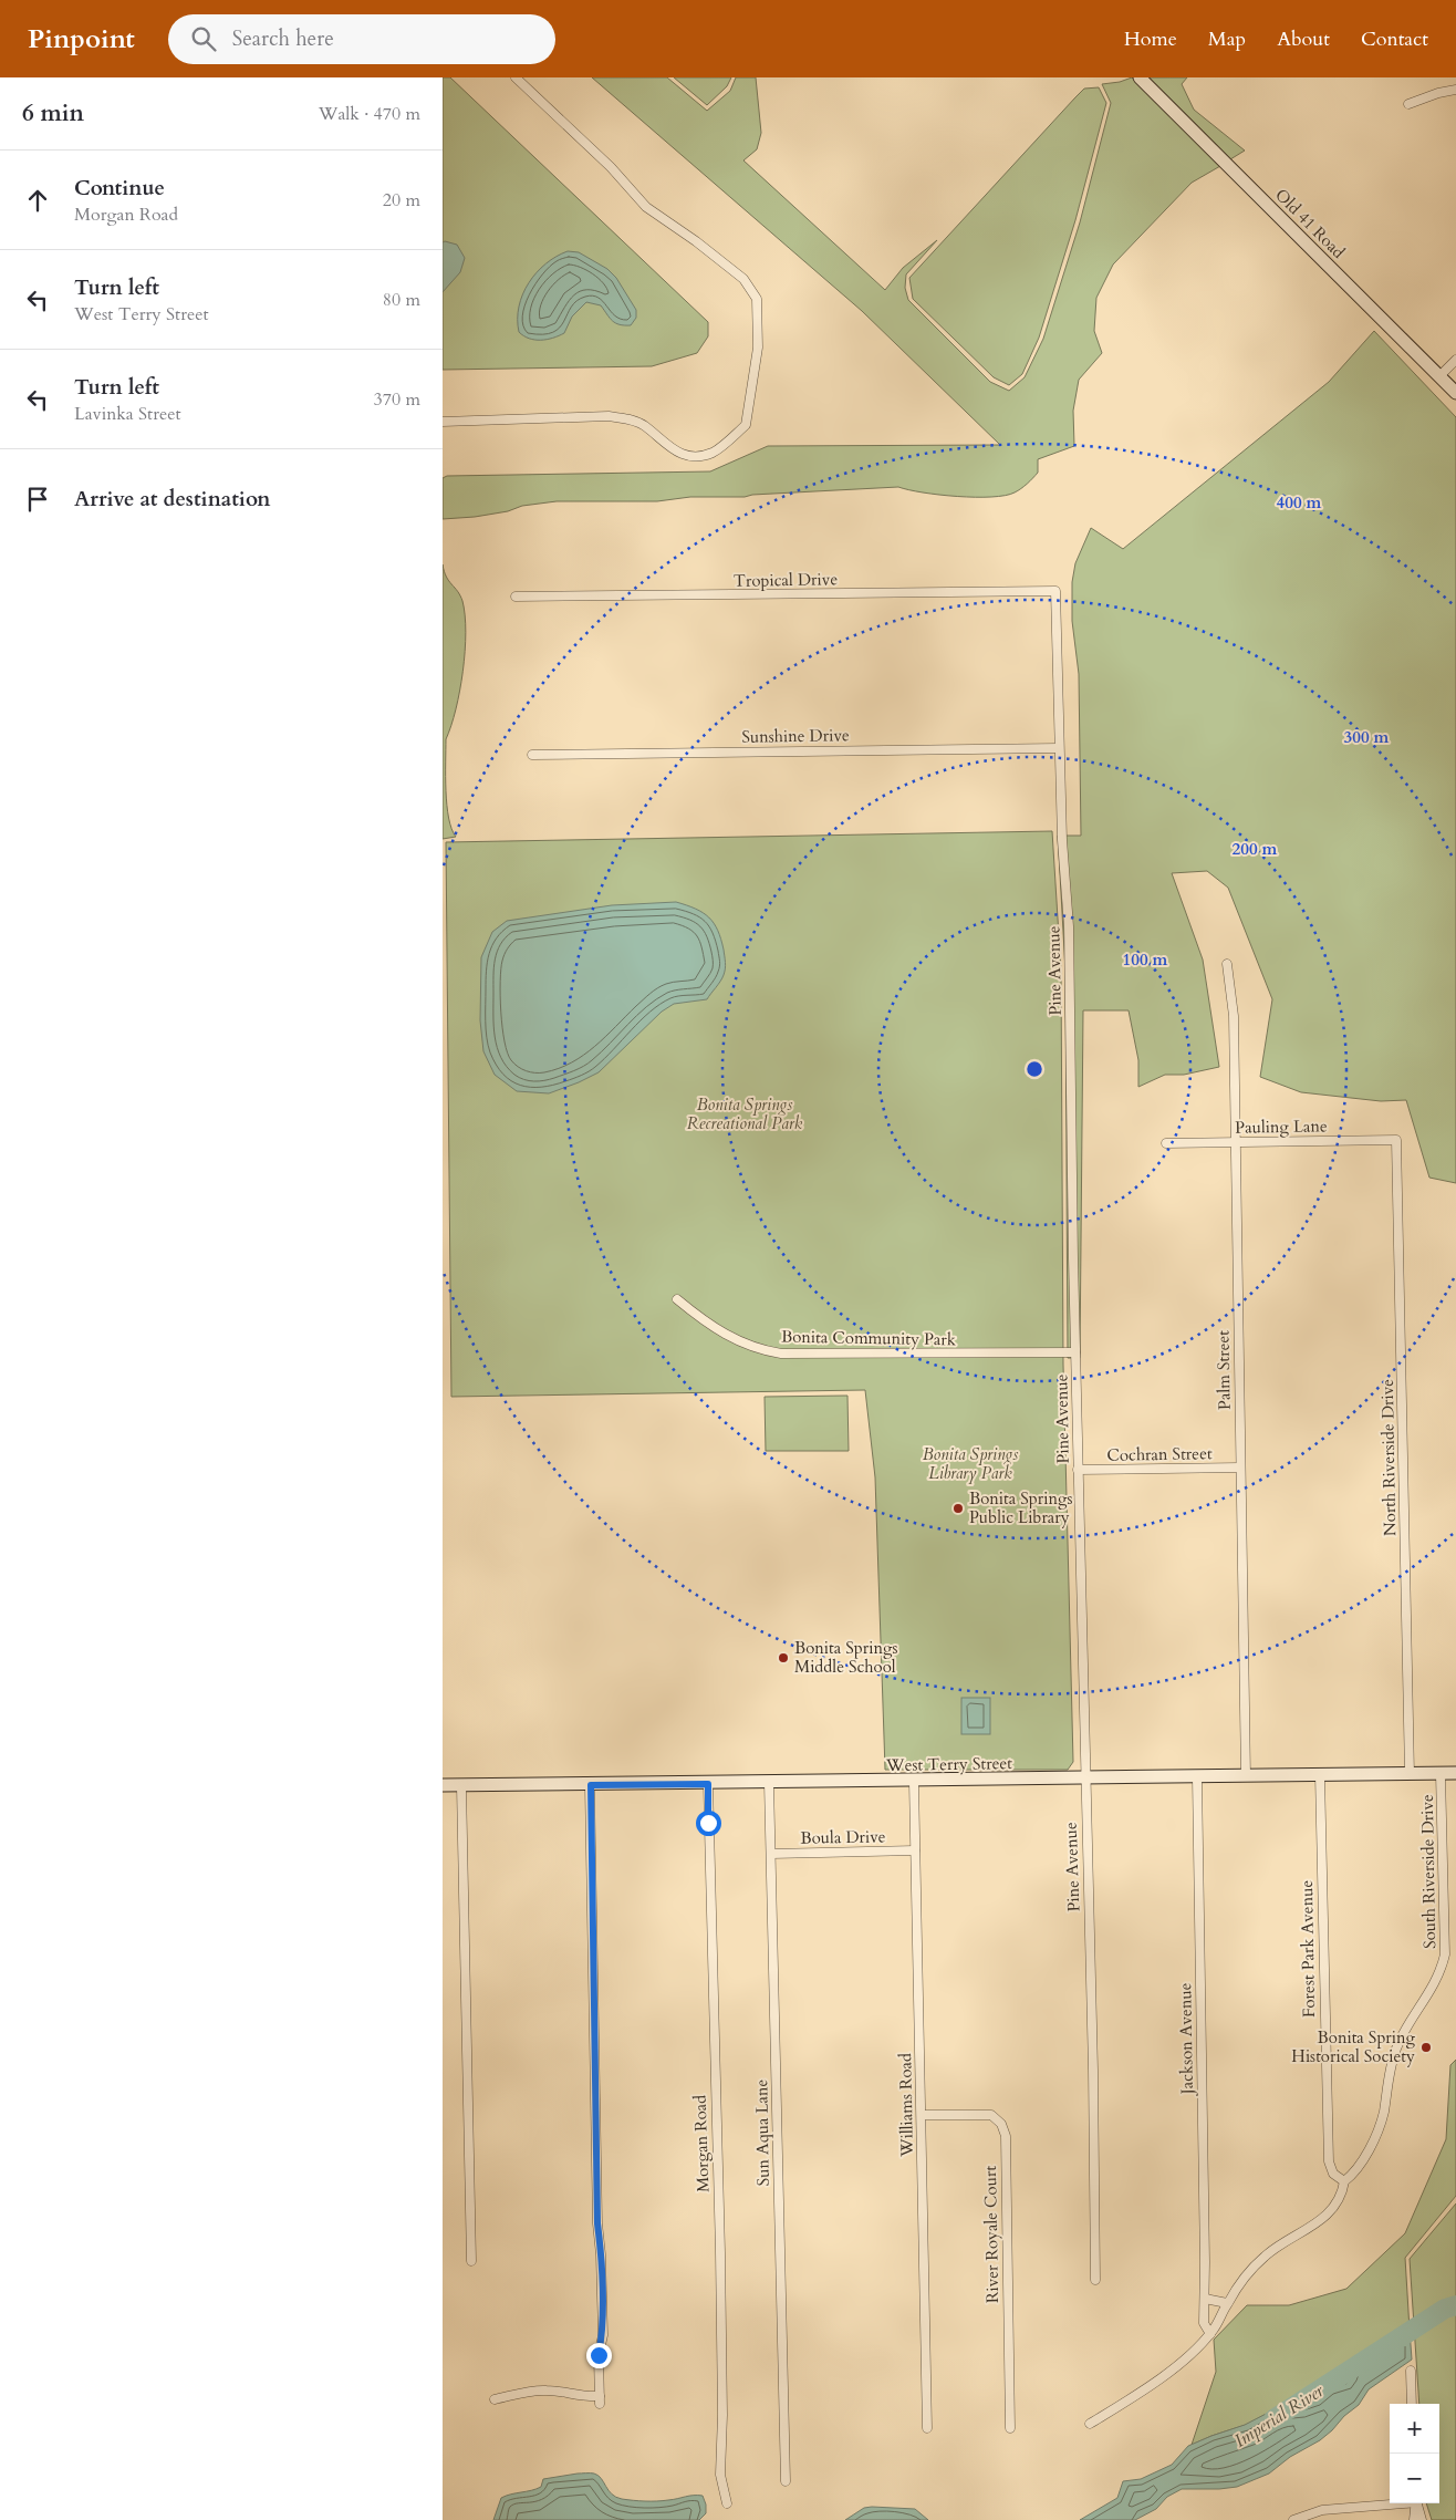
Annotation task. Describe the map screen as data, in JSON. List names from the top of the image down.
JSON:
{
  "streets": {
    "street": [
      "Old 41 Road",
      "Tropical Drive",
      "Sunshine Drive",
      "Pine Avenue",
      "Pauling Lane",
      "Bonita Community Park",
      "Palm Street",
      "Cochran Street",
      "North Riverside Drive",
      "West Terry Street",
      "Boula Drive",
      "South Riverside Drive",
      "Forest Park Avenue",
      "Jackson Avenue",
      "Williams Road",
      "Sun Aqua Lane",
      "Morgan Road",
      "River Royale Court"
    ]
  },
  "crossings": [
    ["Tropical Drive", "Pine Avenue"],
    ["Sunshine Drive", "Pine Avenue"],
    ["Pine Avenue", "Bonita Community Park"],
    ["Pine Avenue", "Cochran Street"],
    ["Pine Avenue", "West Terry Street"],
    ["Pauling Lane", "Palm Street"],
    ["Pauling Lane", "North Riverside Drive"],
    ["Palm Street", "Cochran Street"],
    ["Palm Street", "West Terry Street"],
    ["North Riverside Drive", "West Terry Street"],
    ["West Terry Street", "South Riverside Drive"],
    ["West Terry Street", "Forest Park Avenue"],
    ["West Terry Street", "Jackson Avenue"],
    ["West Terry Street", "Williams Road"],
    ["West Terry Street", "Sun Aqua Lane"],
    ["West Terry Street", "Morgan Road"],
    ["Boula Drive", "Williams Road"],
    ["Boula Drive", "Sun Aqua Lane"],
    ["South Riverside Drive", "Forest Park Avenue"],
    ["South Riverside Drive", "Jackson Avenue"],
    ["Williams Road", "River Royale Court"]
  ],
  "water": ["Imperial River"],
  "parks": ["Bonita Springs Recreational Park", "Bonita Springs Library Park"],
  "places": ["Bonita Springs Public Library", "Bonita Springs Middle School", "Bonita Spring Historical Society"],
  "page": {
    "header": "Pinpoint",
    "search": "Search here",
    "nav": [
      "Home",
      "Map",
      "About",
      "Contact"
    ],
    "heading": ["6 min", "Walk · 470 m"],
    "list": [
      ["Continue", "Morgan Road", "20 m"],
      ["Turn left", "West Terry Street", "80 m"],
      ["Turn left", "Lavinka Street", "370 m"],
      "Arrive at destination"
    ],
    "map_buttons": ["+", "−"]
  },
  "rings": [
    "400 m",
    "300 m",
    "200 m",
    "100 m"
  ]
}
